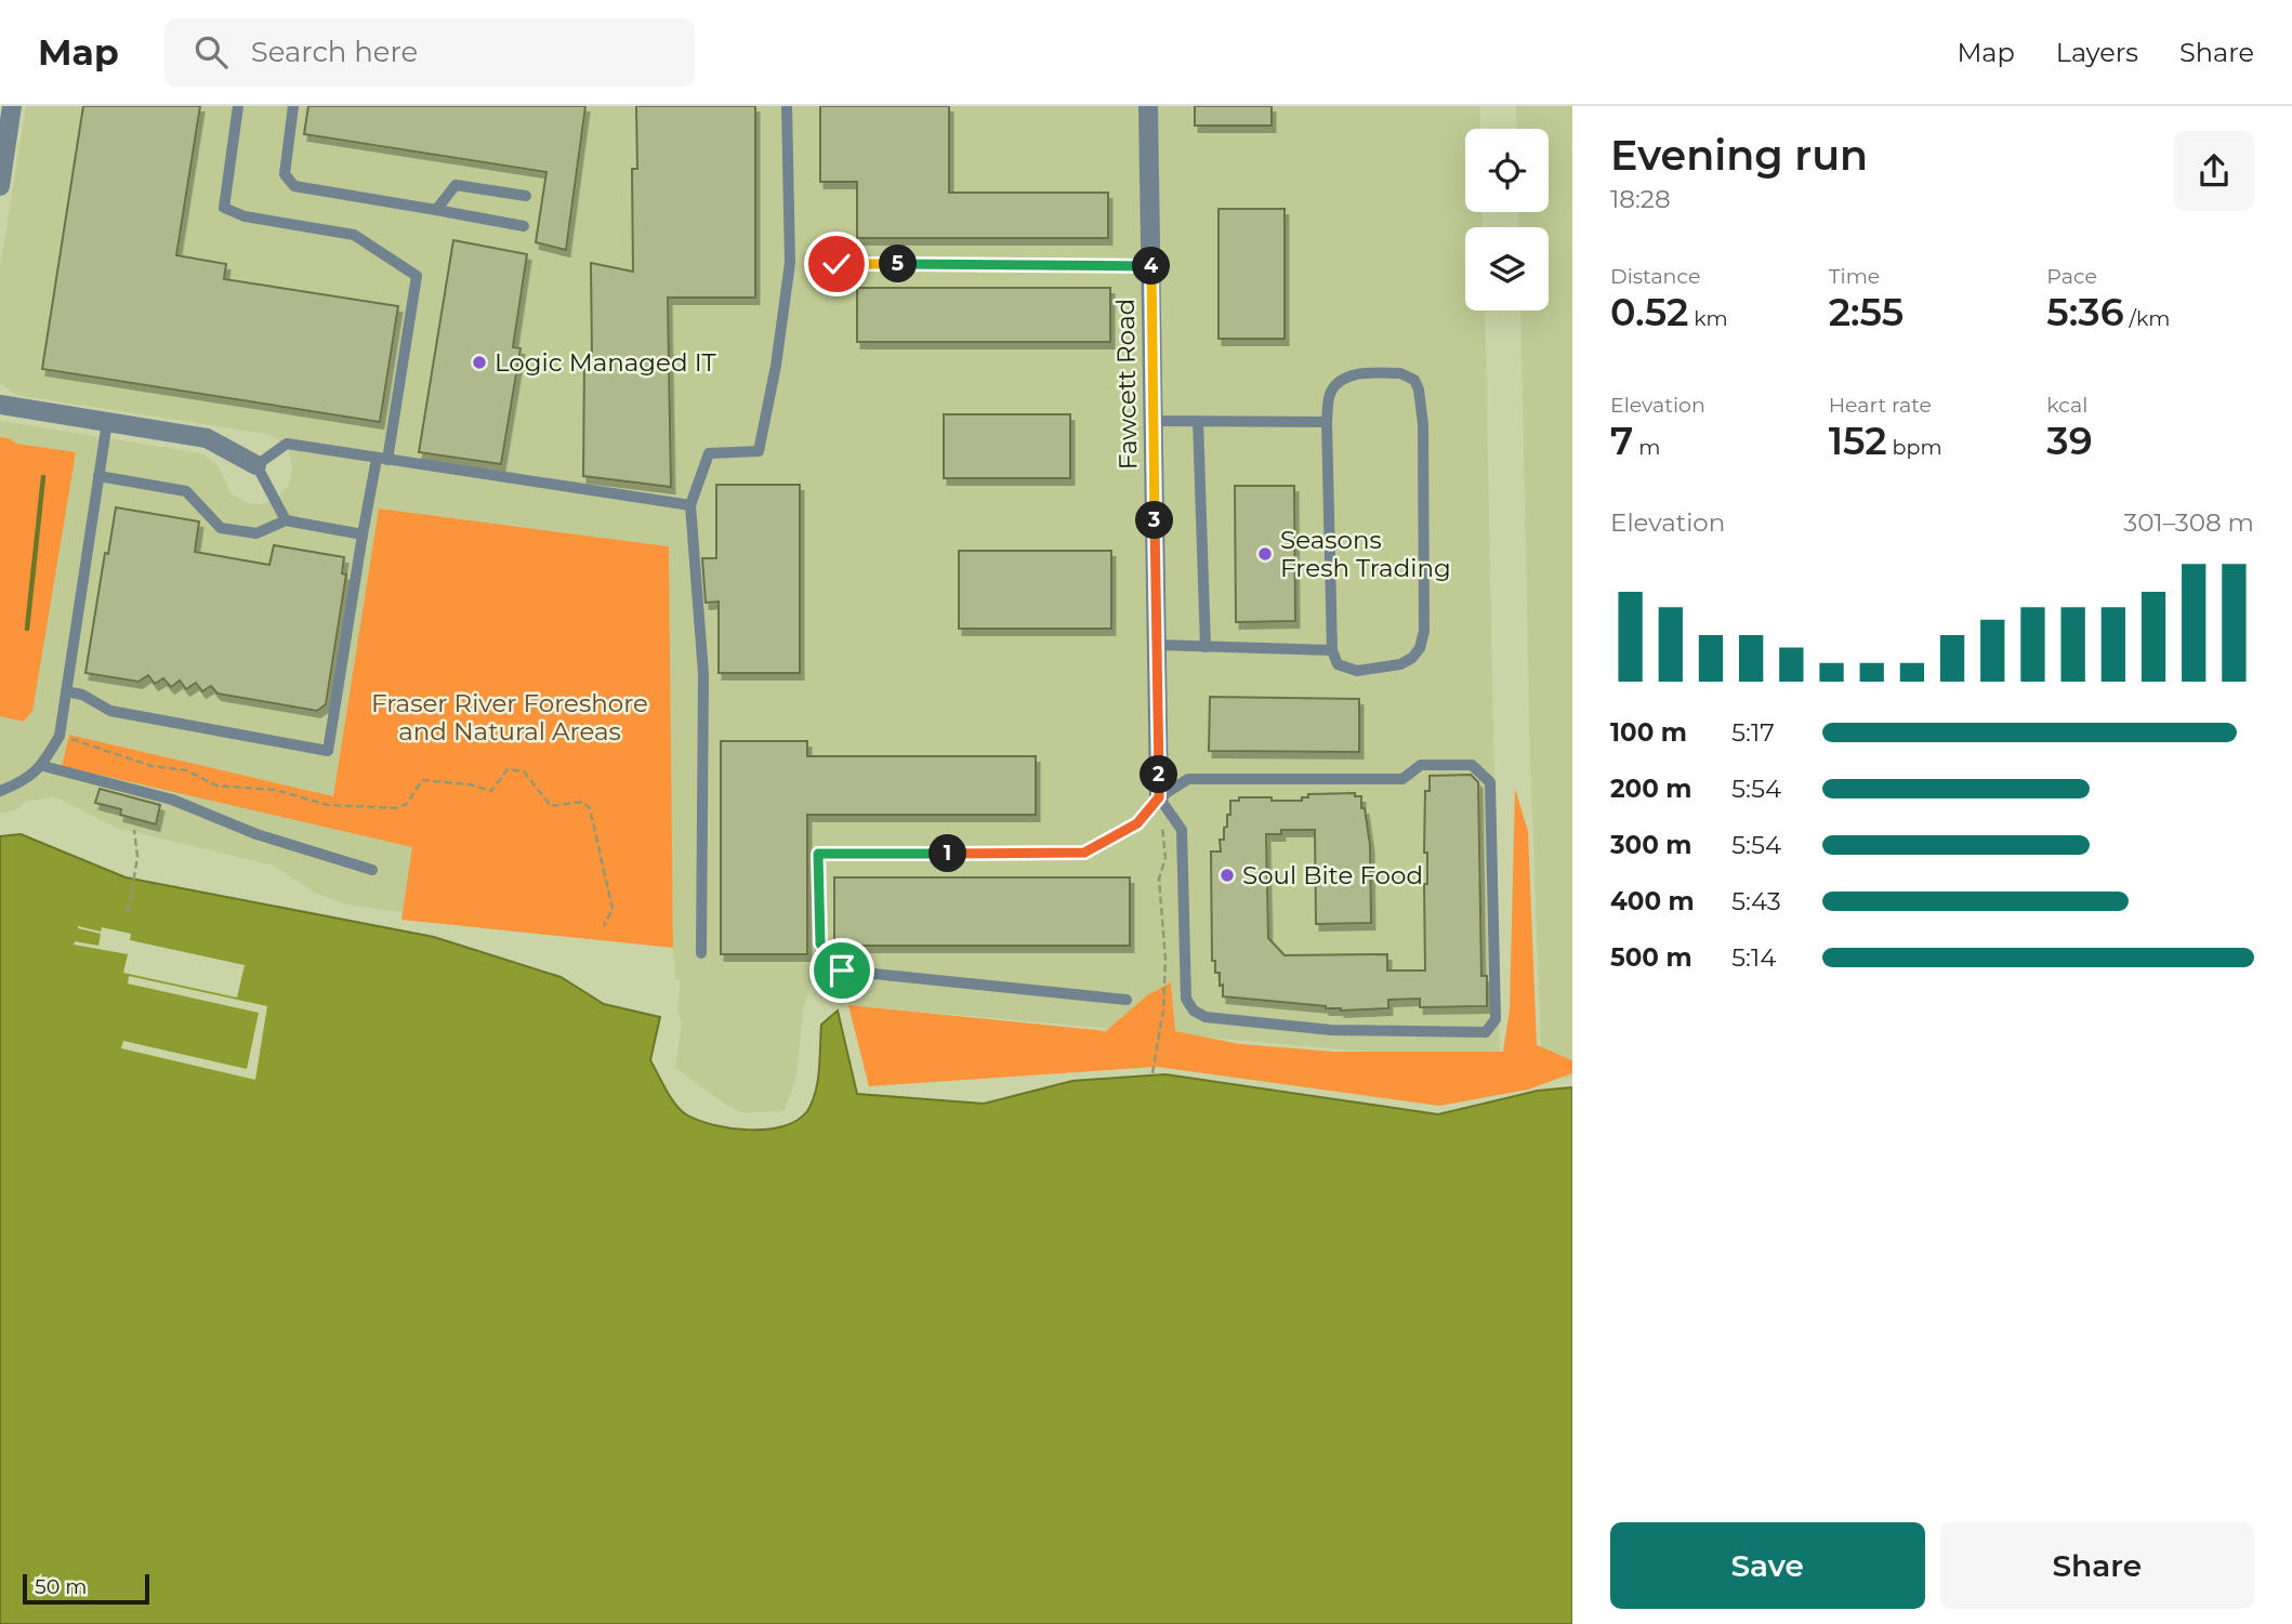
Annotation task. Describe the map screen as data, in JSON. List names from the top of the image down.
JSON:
{
  "streets": {
    "street": ["Fawcett Road"]
  },
  "parks": ["Fraser River Foreshore and Natural Areas"],
  "places": ["Logic Managed IT", "Seasons Fresh Trading", "Soul Bite Food"],
  "scale_bar": "50 m",
  "page": {
    "header": "Map",
    "search": "Search here",
    "nav": ["Map", "Layers", "Share"],
    "heading": ["Evening run", "18:28"],
    "stats": [
      ["Distance", "0.52 km"],
      ["Time", "2:55"],
      ["Pace", "5:36 /km"],
      ["Elevation", "7 m"],
      ["Heart rate", "152 bpm"],
      ["kcal", "39"]
    ],
    "pins": [
      "5",
      "4",
      "3",
      "2",
      "1"
    ],
    "chart": ["Elevation", "301–308 m"],
    "list": [
      {
        "name": "100 m",
        "note": "5:17"
      },
      {
        "name": "200 m",
        "note": "5:54"
      },
      {
        "name": "300 m",
        "note": "5:54"
      },
      {
        "name": "400 m",
        "note": "5:43"
      },
      {
        "name": "500 m",
        "note": "5:14"
      }
    ],
    "buttons": ["Save", "Share"],
    "scale": "50 m"
  }
}
